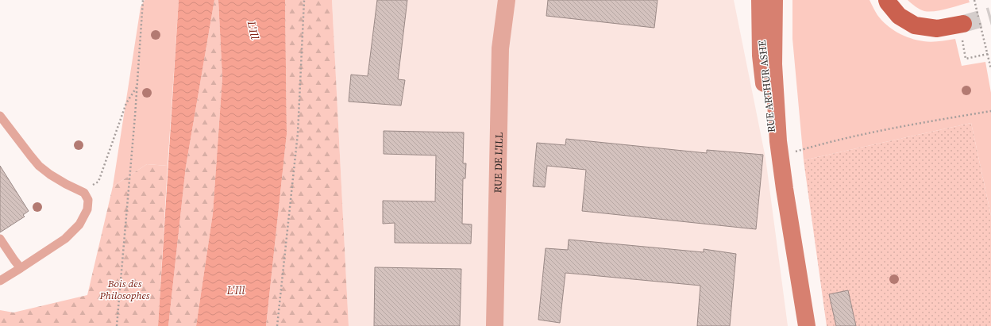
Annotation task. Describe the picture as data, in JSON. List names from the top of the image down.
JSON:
{
  "streets": {
    "main road": ["RUE ARTHUR ASHE"],
    "street": ["RUE DE L'ILL"]
  },
  "water": ["L'Ill"],
  "parks": ["Bois des Philosophes"]
}
